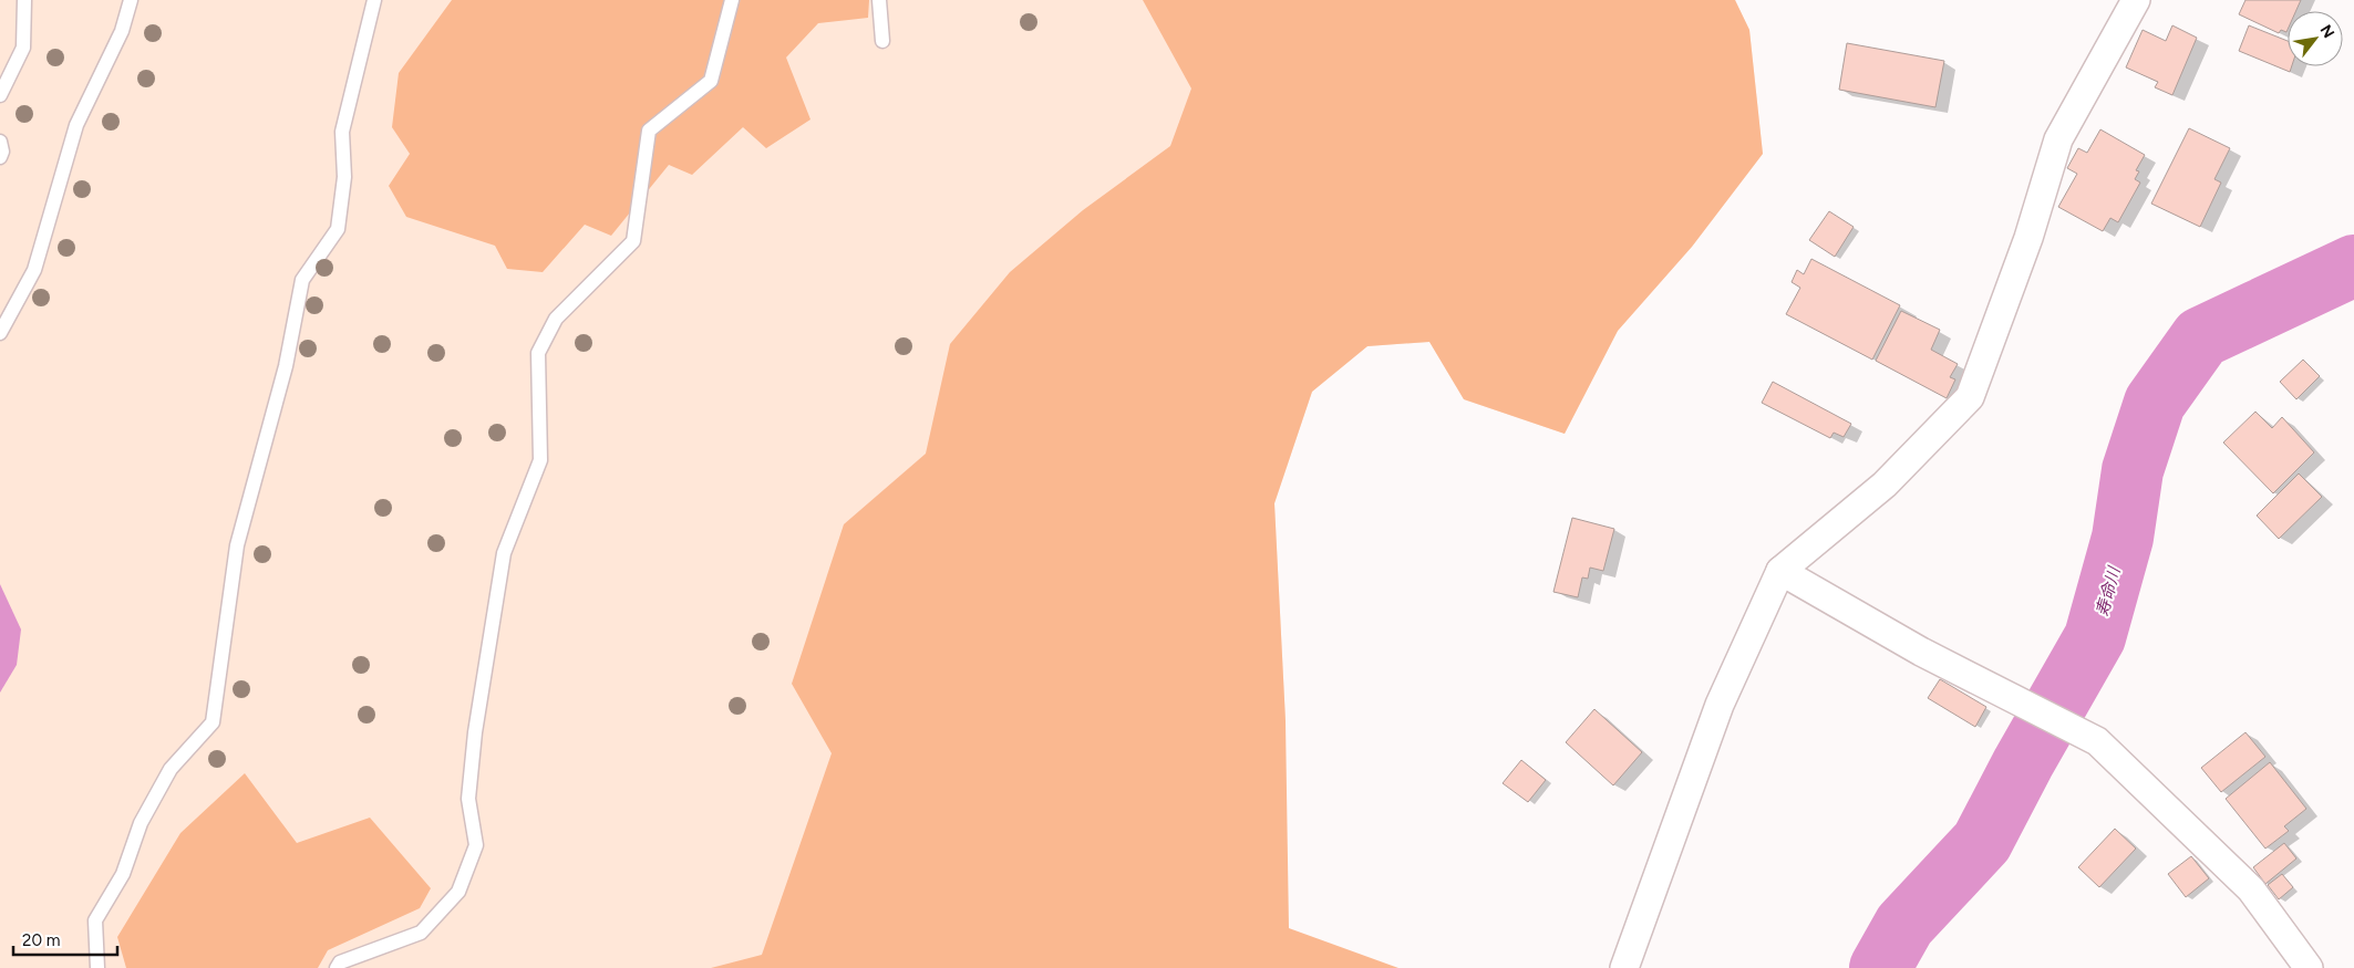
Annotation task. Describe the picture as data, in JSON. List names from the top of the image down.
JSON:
{
  "water": ["寿命川"],
  "scale_bar": "20 m",
  "north": "top right"
}
